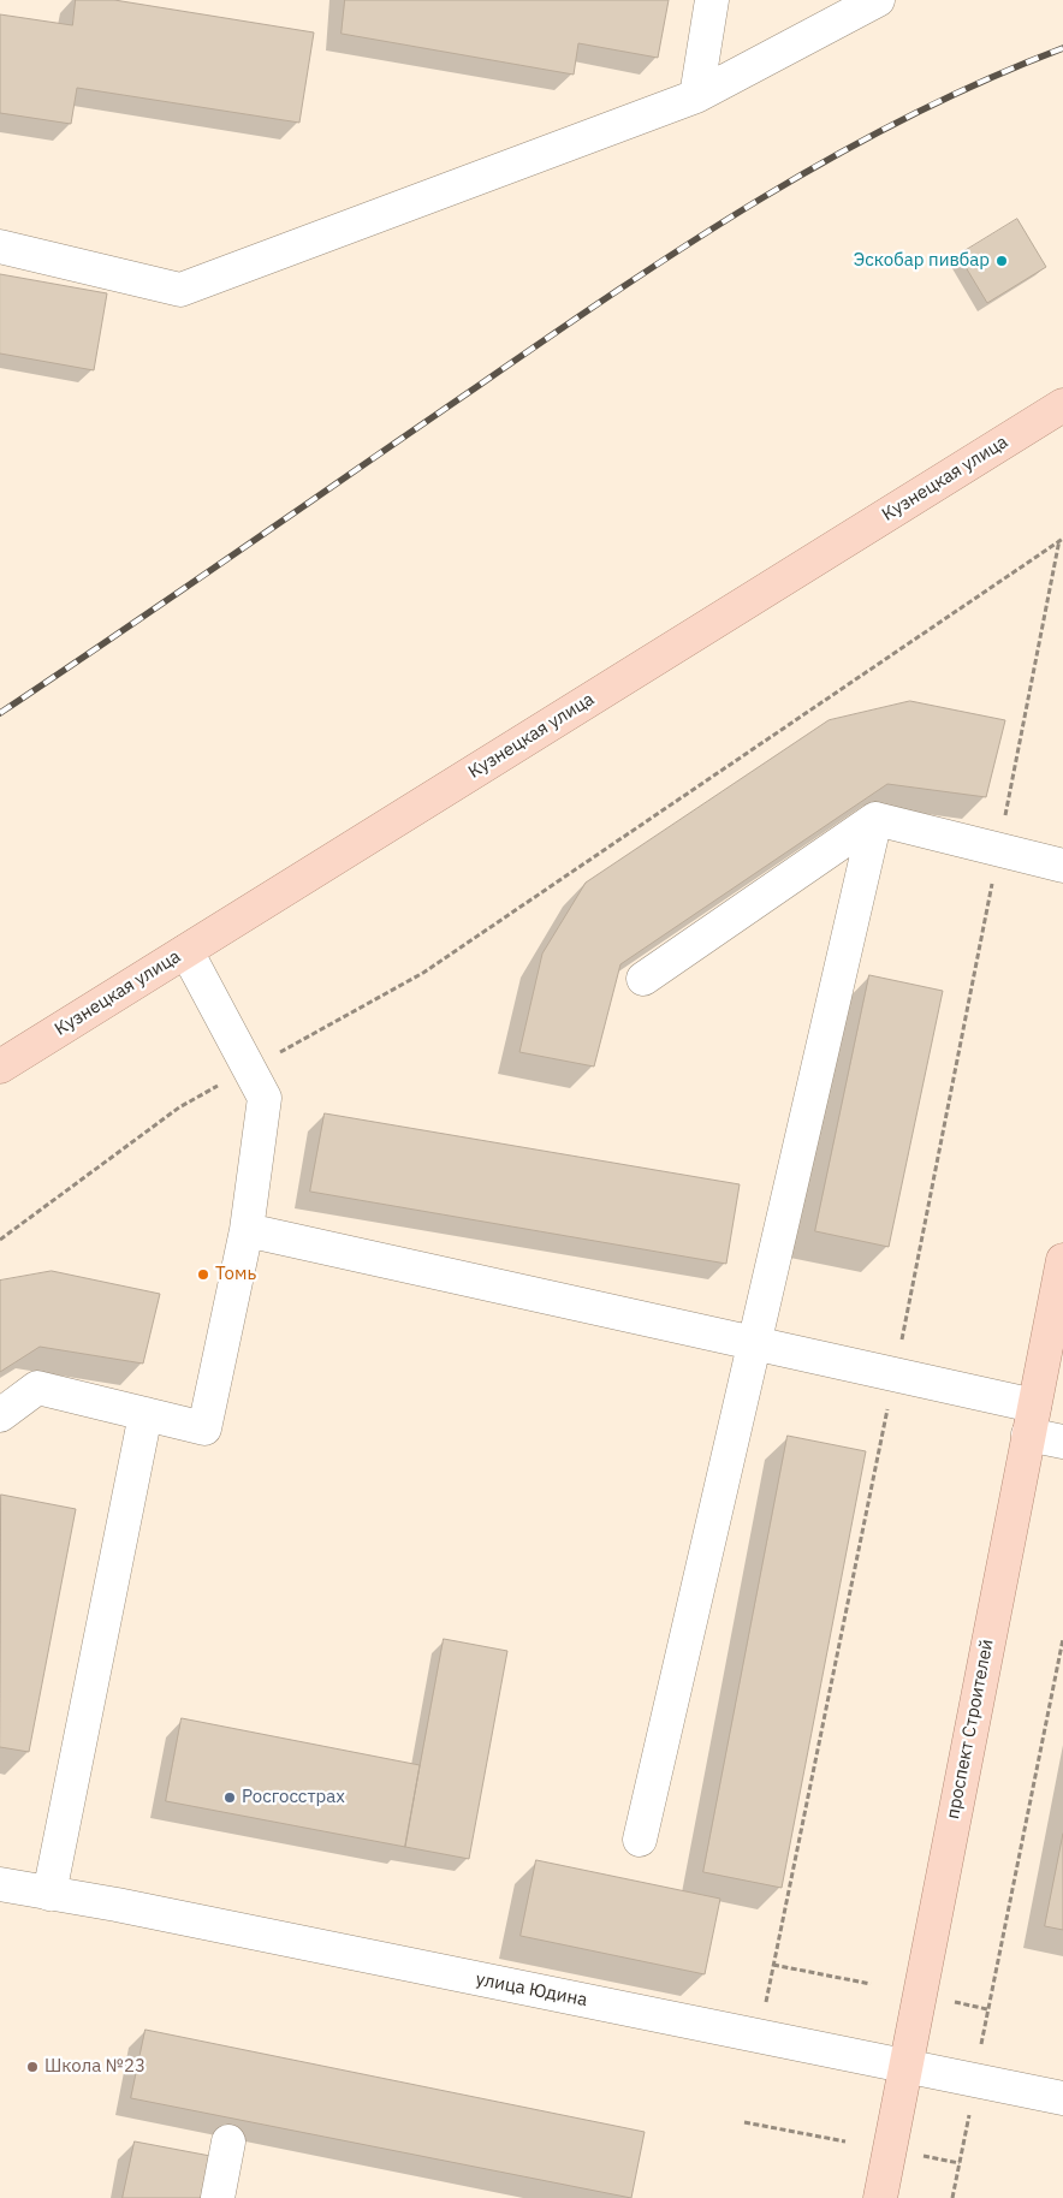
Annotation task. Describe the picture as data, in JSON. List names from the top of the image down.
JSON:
{
  "streets": {
    "main road": ["Кузнецкая улица", "проспект Строителей"],
    "street": ["улица Юдина"]
  },
  "crossings": [
    ["проспект Строителей", "улица Юдина"]
  ],
  "places": [
    "Эскобар пивбар",
    "Томь",
    "Росгосстрах",
    "Школа №23"
  ]
}
